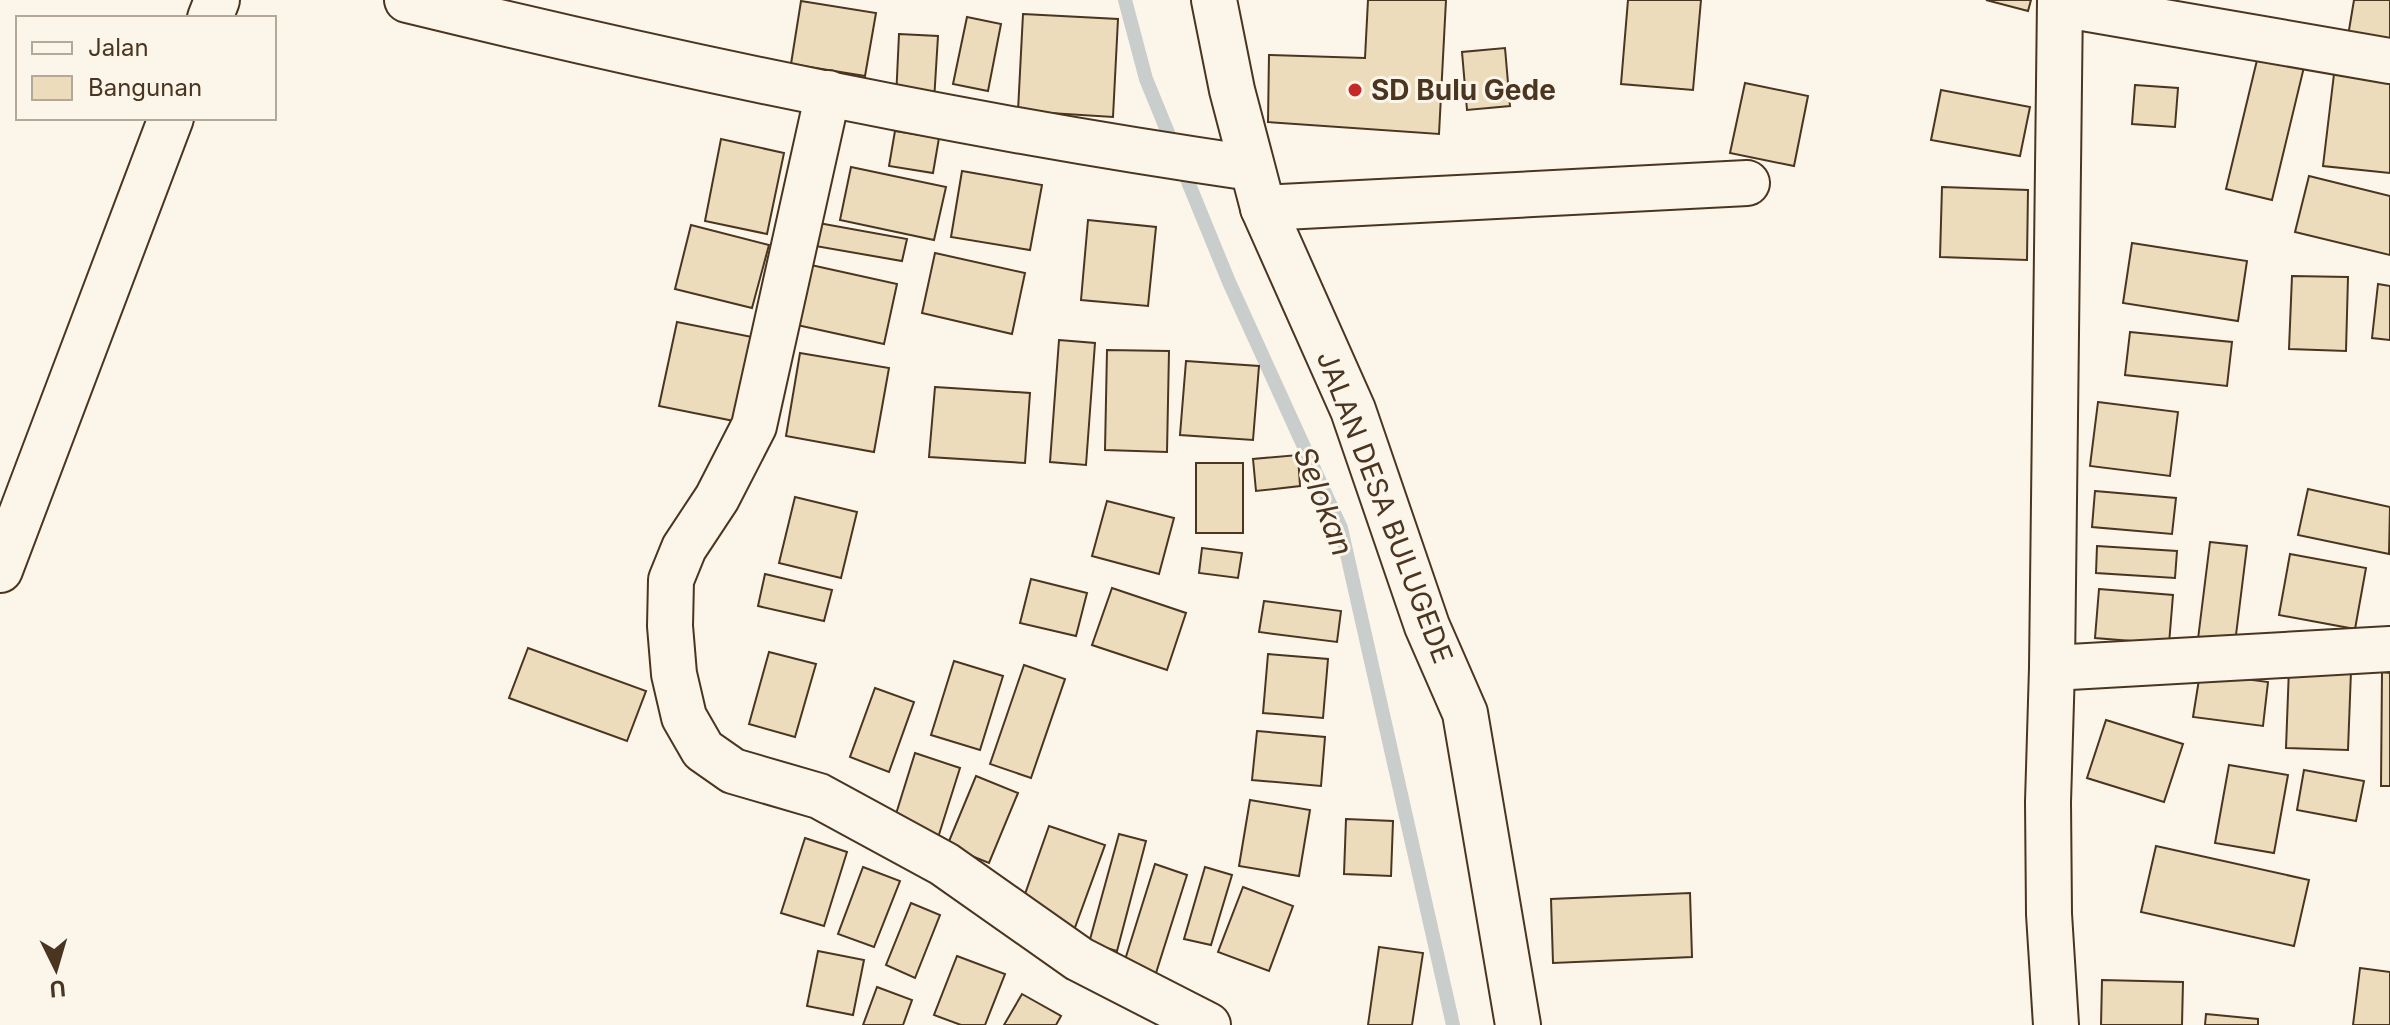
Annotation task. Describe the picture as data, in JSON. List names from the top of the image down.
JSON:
{
  "streets": {
    "street": ["JALAN DESA BULUGEDE"]
  },
  "water": ["Selokan"],
  "places": ["SD Bulu Gede"],
  "legend": ["Jalan", "Bangunan"],
  "north": "bottom"
}
